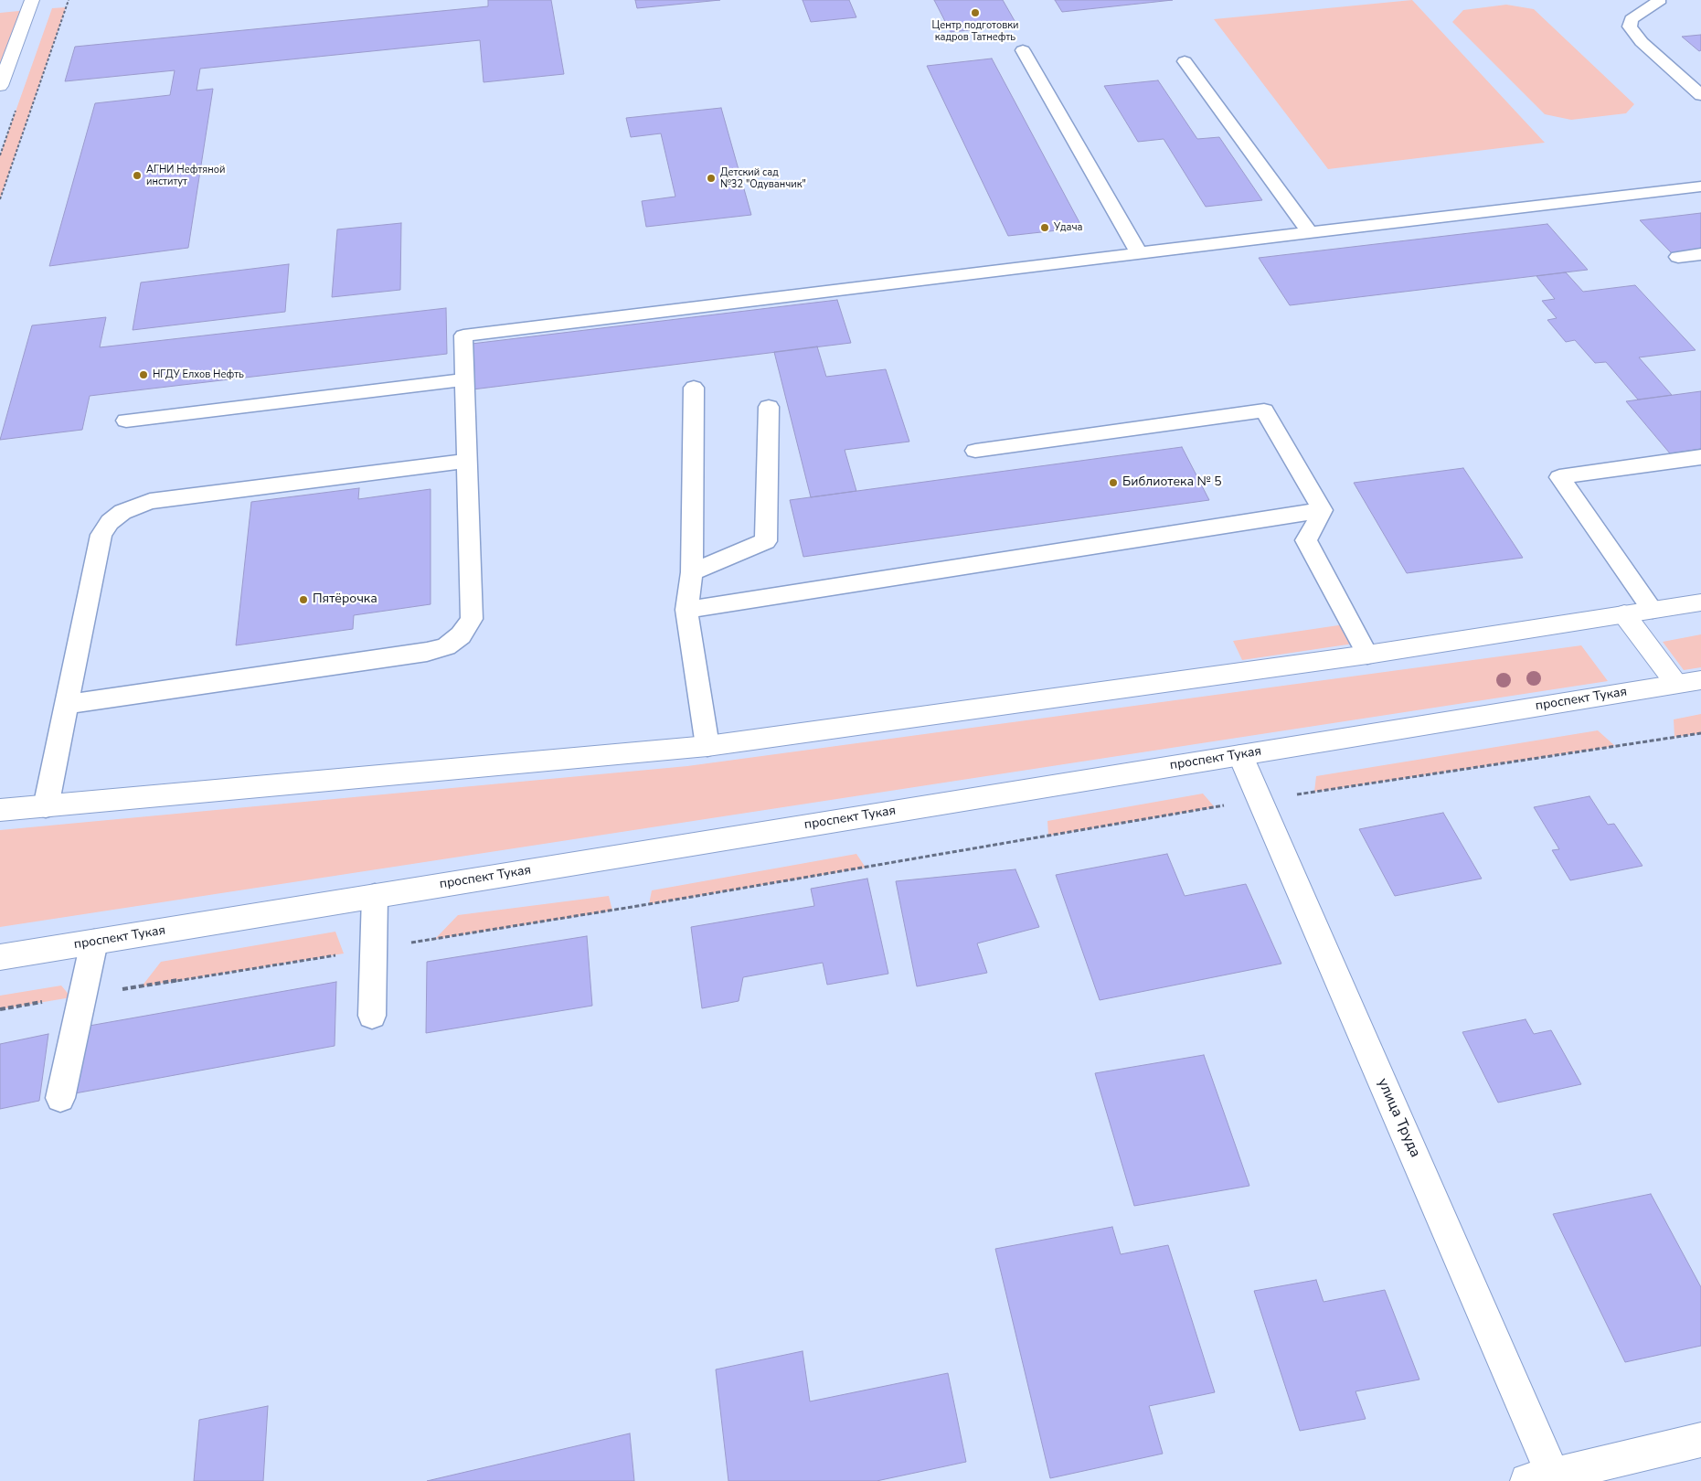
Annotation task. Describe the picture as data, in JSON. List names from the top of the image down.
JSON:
{
  "streets": {
    "main road": ["проспект Тукая", "улица Труда"]
  },
  "crossings": [
    ["проспект Тукая", "улица Труда"]
  ],
  "places": [
    "Центр подготовки кадров Татнефть",
    "АГНИ Нефтяной институт",
    "Детский сад №32 \"Одуванчик\"",
    "Удача",
    "НГДУ Елхов Нефть",
    "Библиотека № 5",
    "Пятёрочка"
  ]
}
